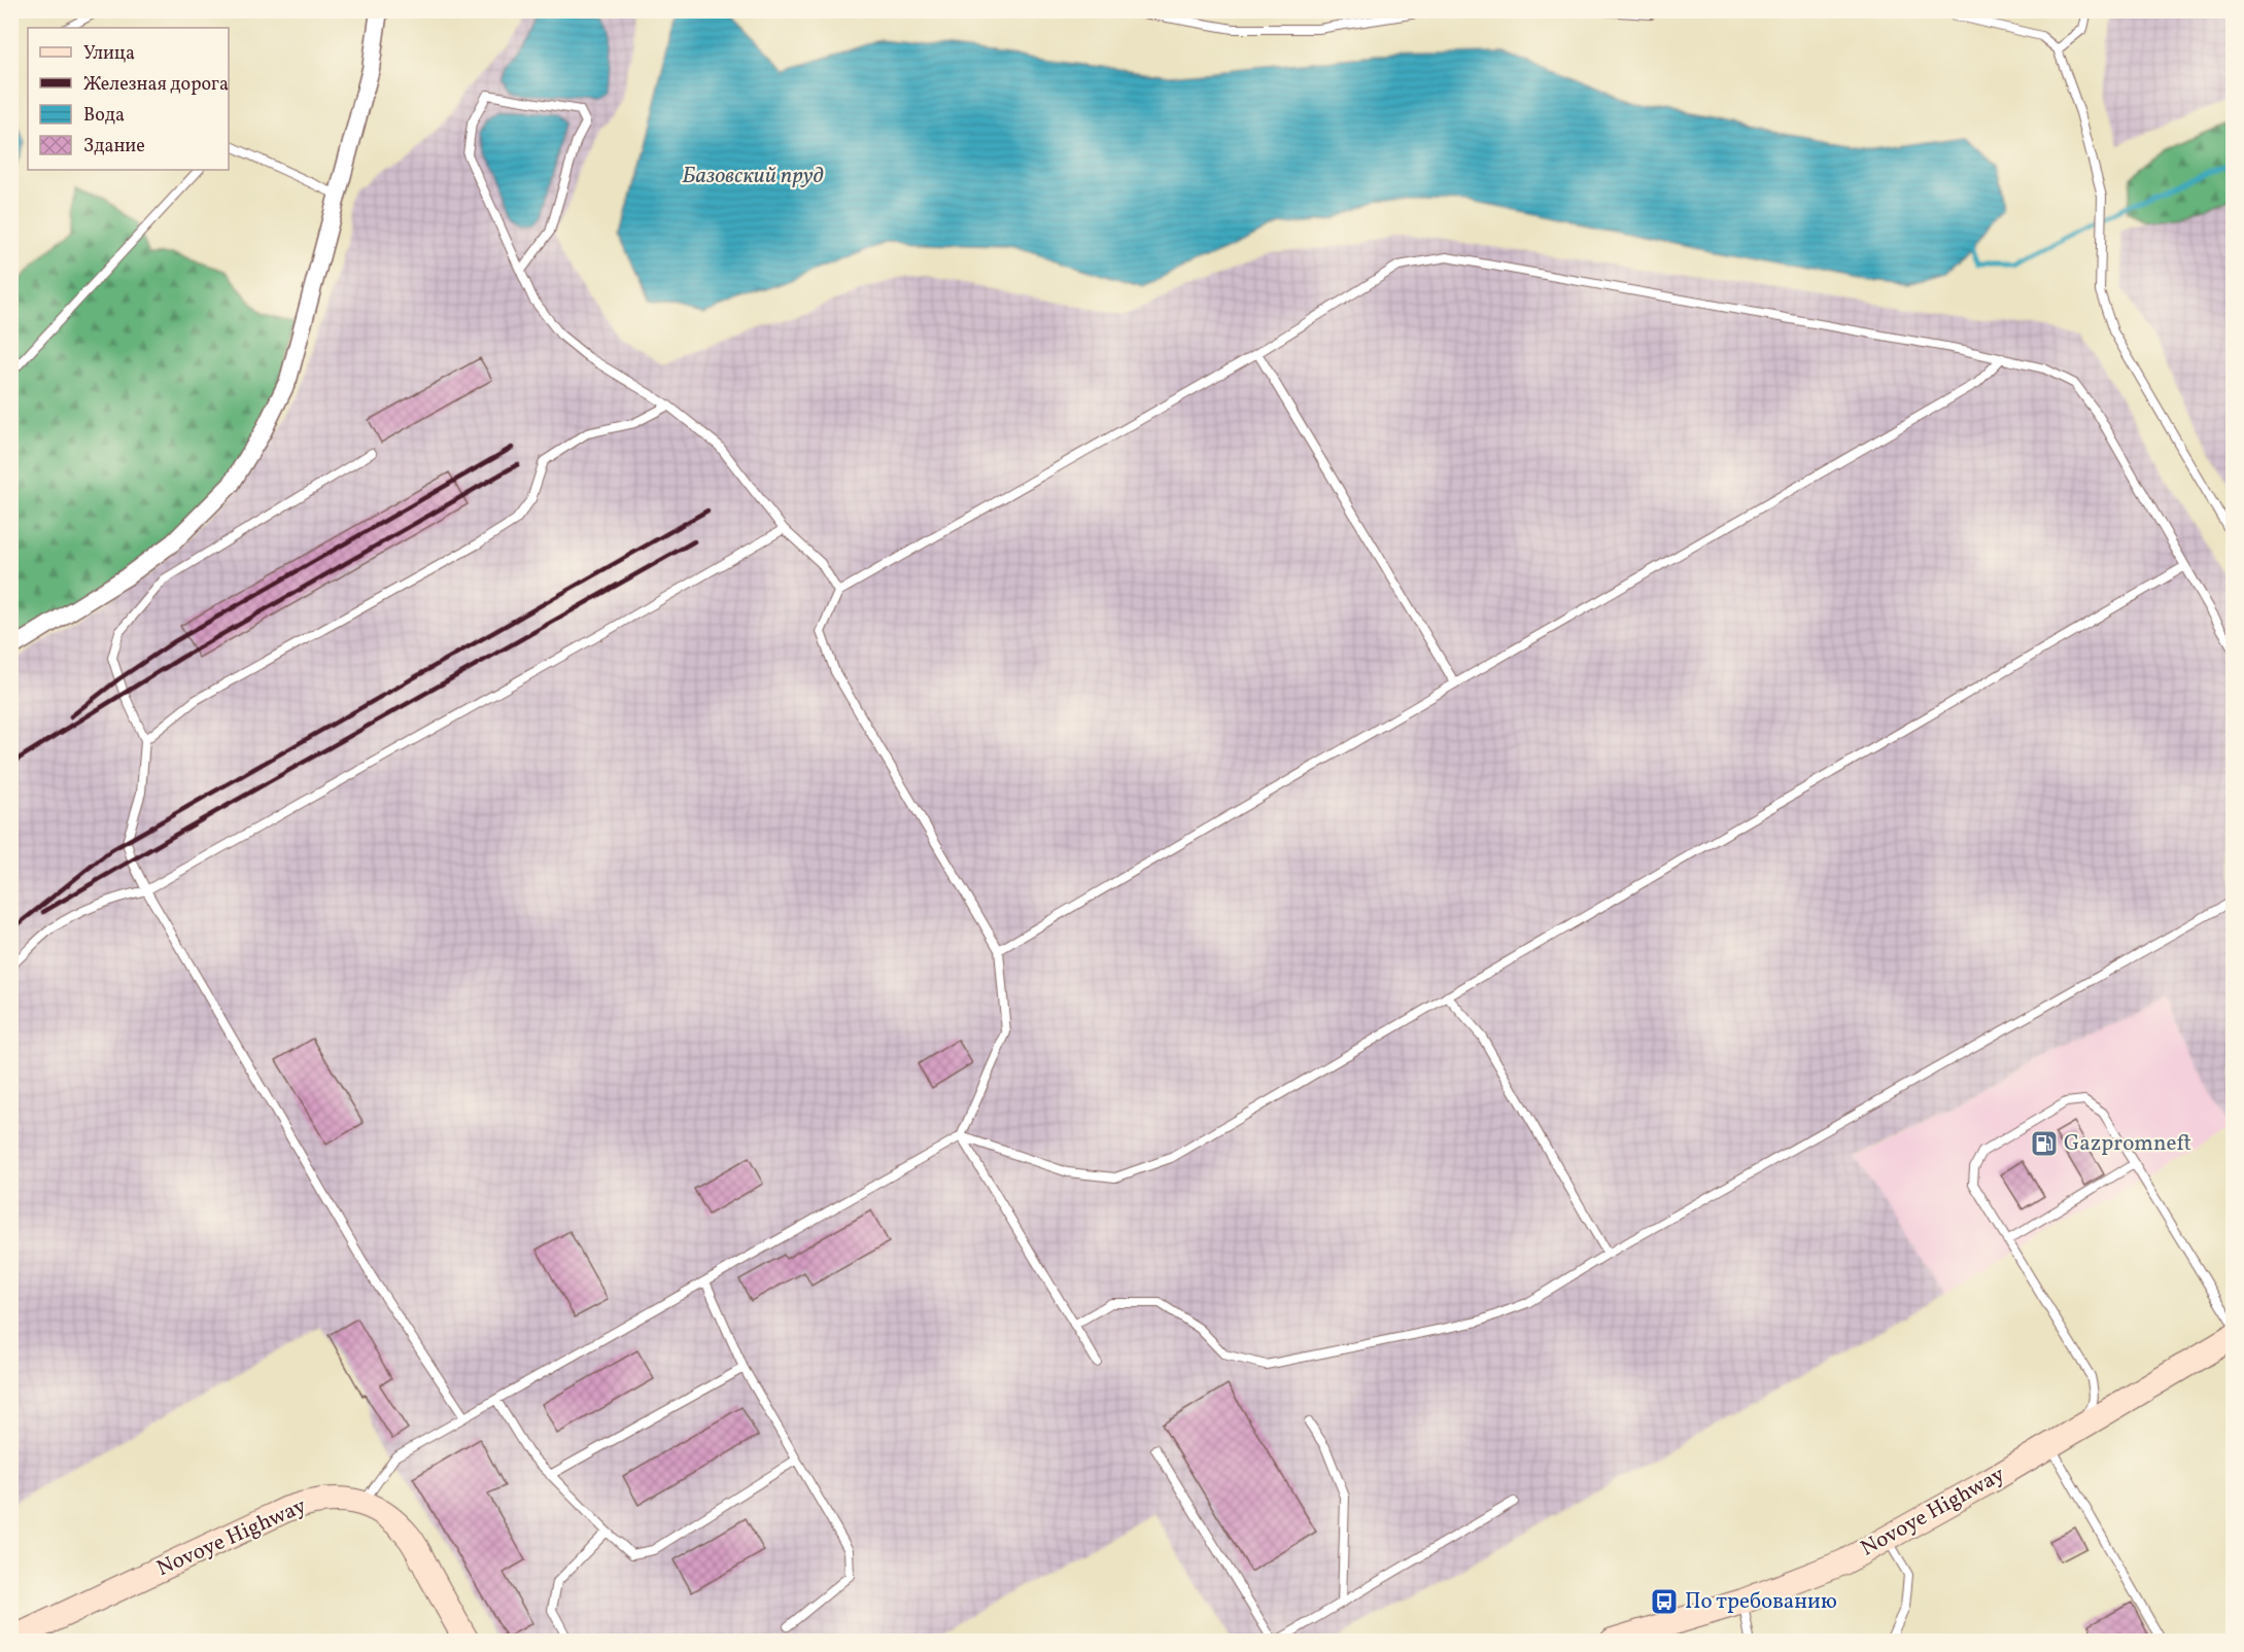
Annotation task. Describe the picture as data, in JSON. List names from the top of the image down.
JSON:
{
  "streets": {
    "main road": ["Novoye Highway"]
  },
  "water": ["Базовский пруд"],
  "places": {
    "fuel station": ["Gazpromneft"],
    "bus stop": ["По требованию"]
  },
  "legend": [
    "Улица",
    "Железная дорога",
    "Вода",
    "Здание"
  ]
}
